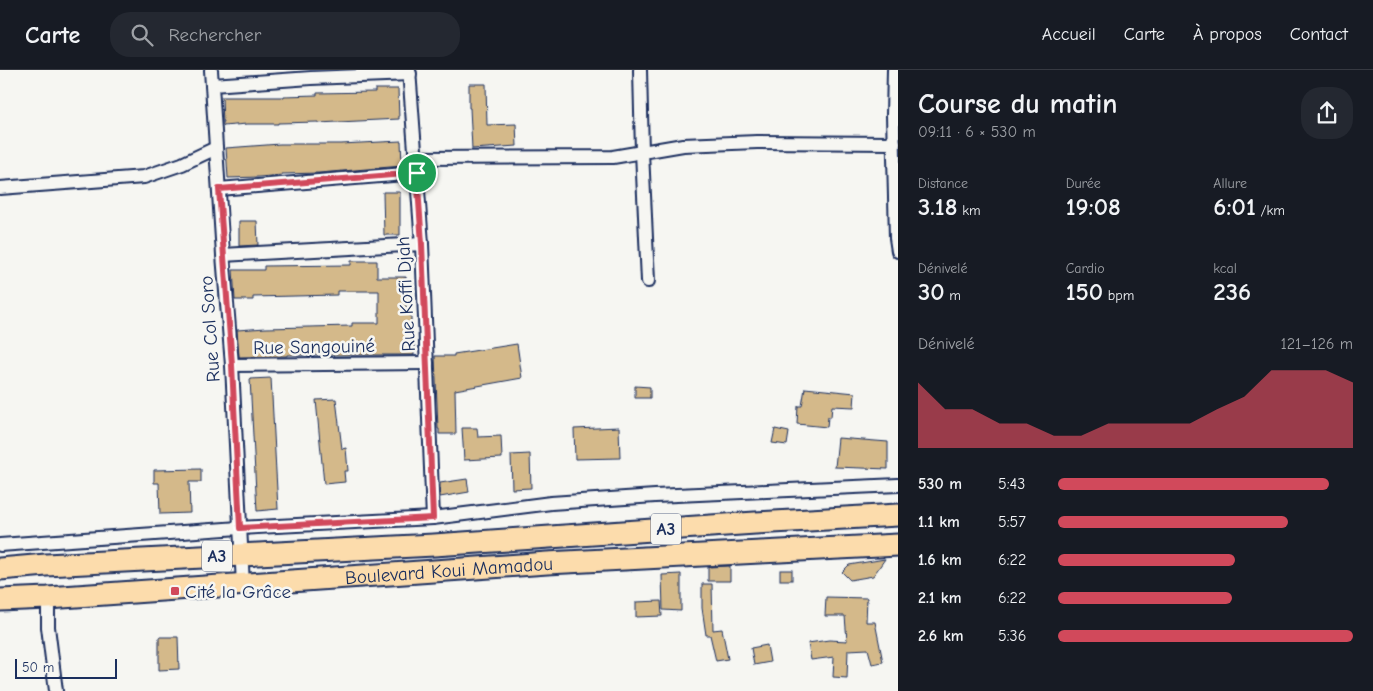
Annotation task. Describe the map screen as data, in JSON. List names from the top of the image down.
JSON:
{
  "streets": {
    "main road": ["A3", "Boulevard Koui Mamadou"],
    "street": ["Rue Koffi Djah", "Rue Col Soro", "Rue Sangouiné"]
  },
  "crossings": [
    ["Rue Koffi Djah", "Rue Sangouiné"],
    ["Rue Col Soro", "Rue Sangouiné"],
    ["Rue Col Soro", "Boulevard Koui Mamadou"]
  ],
  "places": {
    "transit": ["Cité la Grâce"]
  },
  "scale_bar": "50 m",
  "page": {
    "header": "Carte",
    "search": "Rechercher",
    "nav": [
      "Accueil",
      "Carte",
      "À propos",
      "Contact"
    ],
    "heading": ["Course du matin", "09:11 · 6 × 530 m"],
    "stats": [
      ["Distance", "3.18 km"],
      ["Durée", "19:08"],
      ["Allure", "6:01 /km"],
      ["Dénivelé", "30 m"],
      ["Cardio", "150 bpm"],
      ["kcal", "236"]
    ],
    "chart": ["Dénivelé", "121–126 m"],
    "list": [
      {
        "name": "530 m",
        "note": "5:43"
      },
      {
        "name": "1.1 km",
        "note": "5:57"
      },
      {
        "name": "1.6 km",
        "note": "6:22"
      },
      {
        "name": "2.1 km",
        "note": "6:22"
      },
      {
        "name": "2.6 km",
        "note": "5:36"
      }
    ],
    "scale": "50 m"
  }
}
